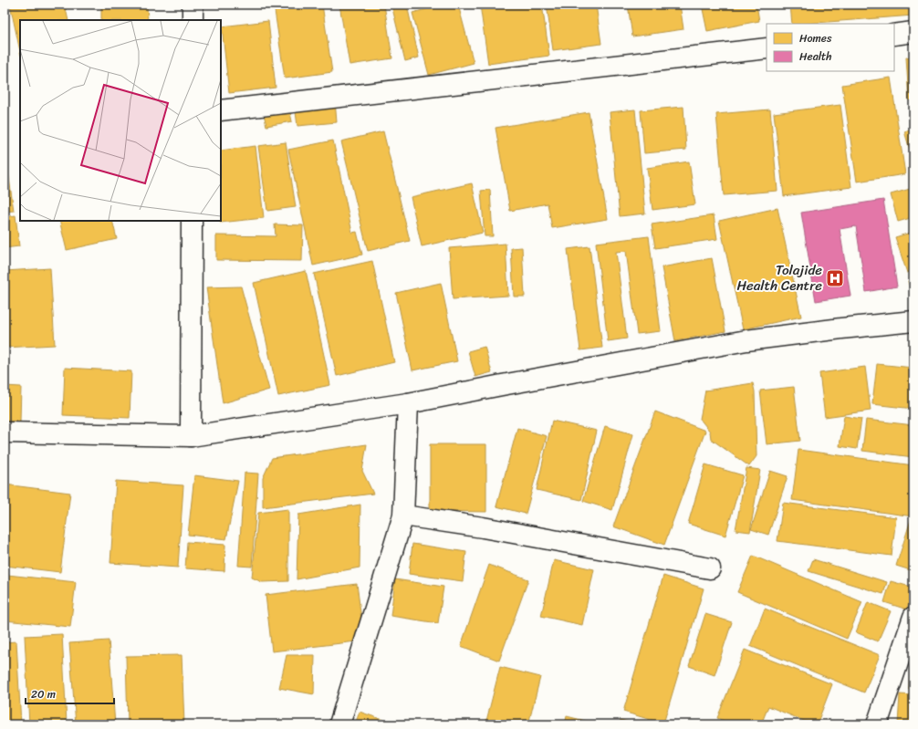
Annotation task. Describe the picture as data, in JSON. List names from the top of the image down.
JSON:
{
  "places": {
    "hospital": ["Tolajide Health Centre"]
  },
  "legend": ["Homes", "Health"],
  "scale_bar": "20 m"
}
